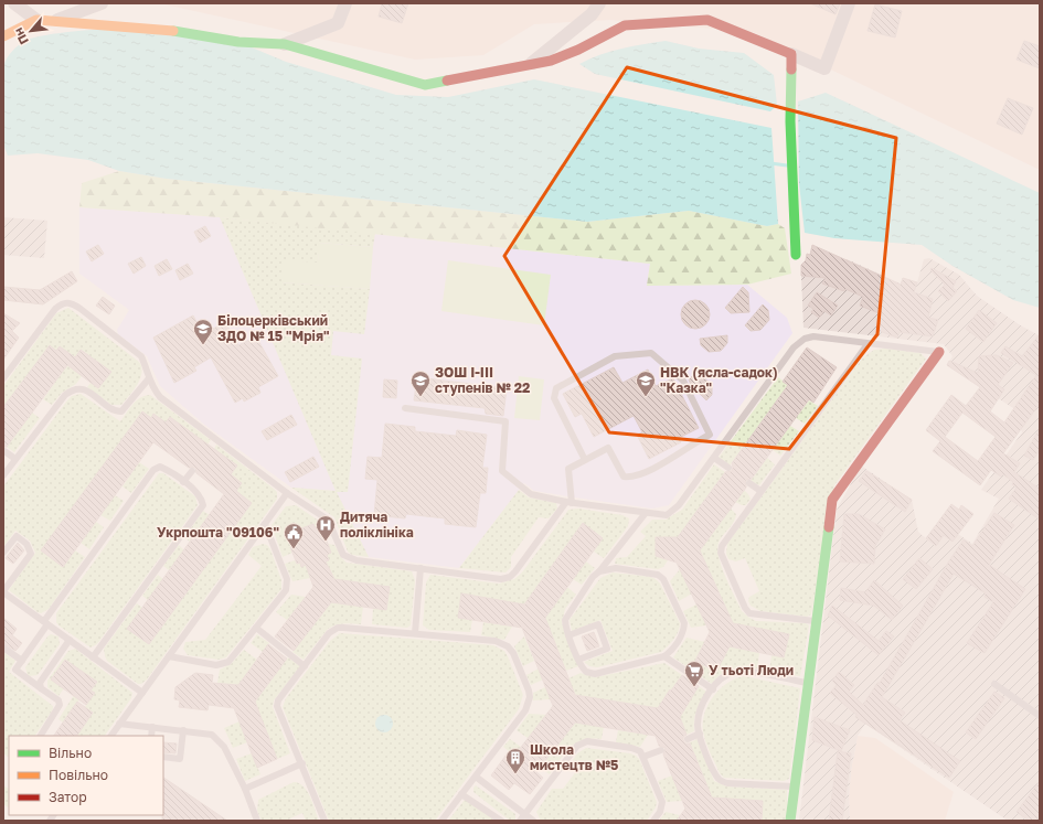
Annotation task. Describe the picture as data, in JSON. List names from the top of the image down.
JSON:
{
  "places": {
    "school or university": ["Білоцерківський ЗДО № 15 \"Мрія\"", "ЗОШ І-ІІІ ступенів № 22", "НВК (ясла-садок) \"Казка\""],
    "hospital": ["Дитяча поліклініка"],
    "public building": ["Укрпошта \"09106\""],
    "supermarket": ["У тьоті Люди"],
    "building": ["Школа мистецтв №5"]
  },
  "legend": ["Вільно", "Повільно", "Затор"],
  "north": "bottom left"
}
